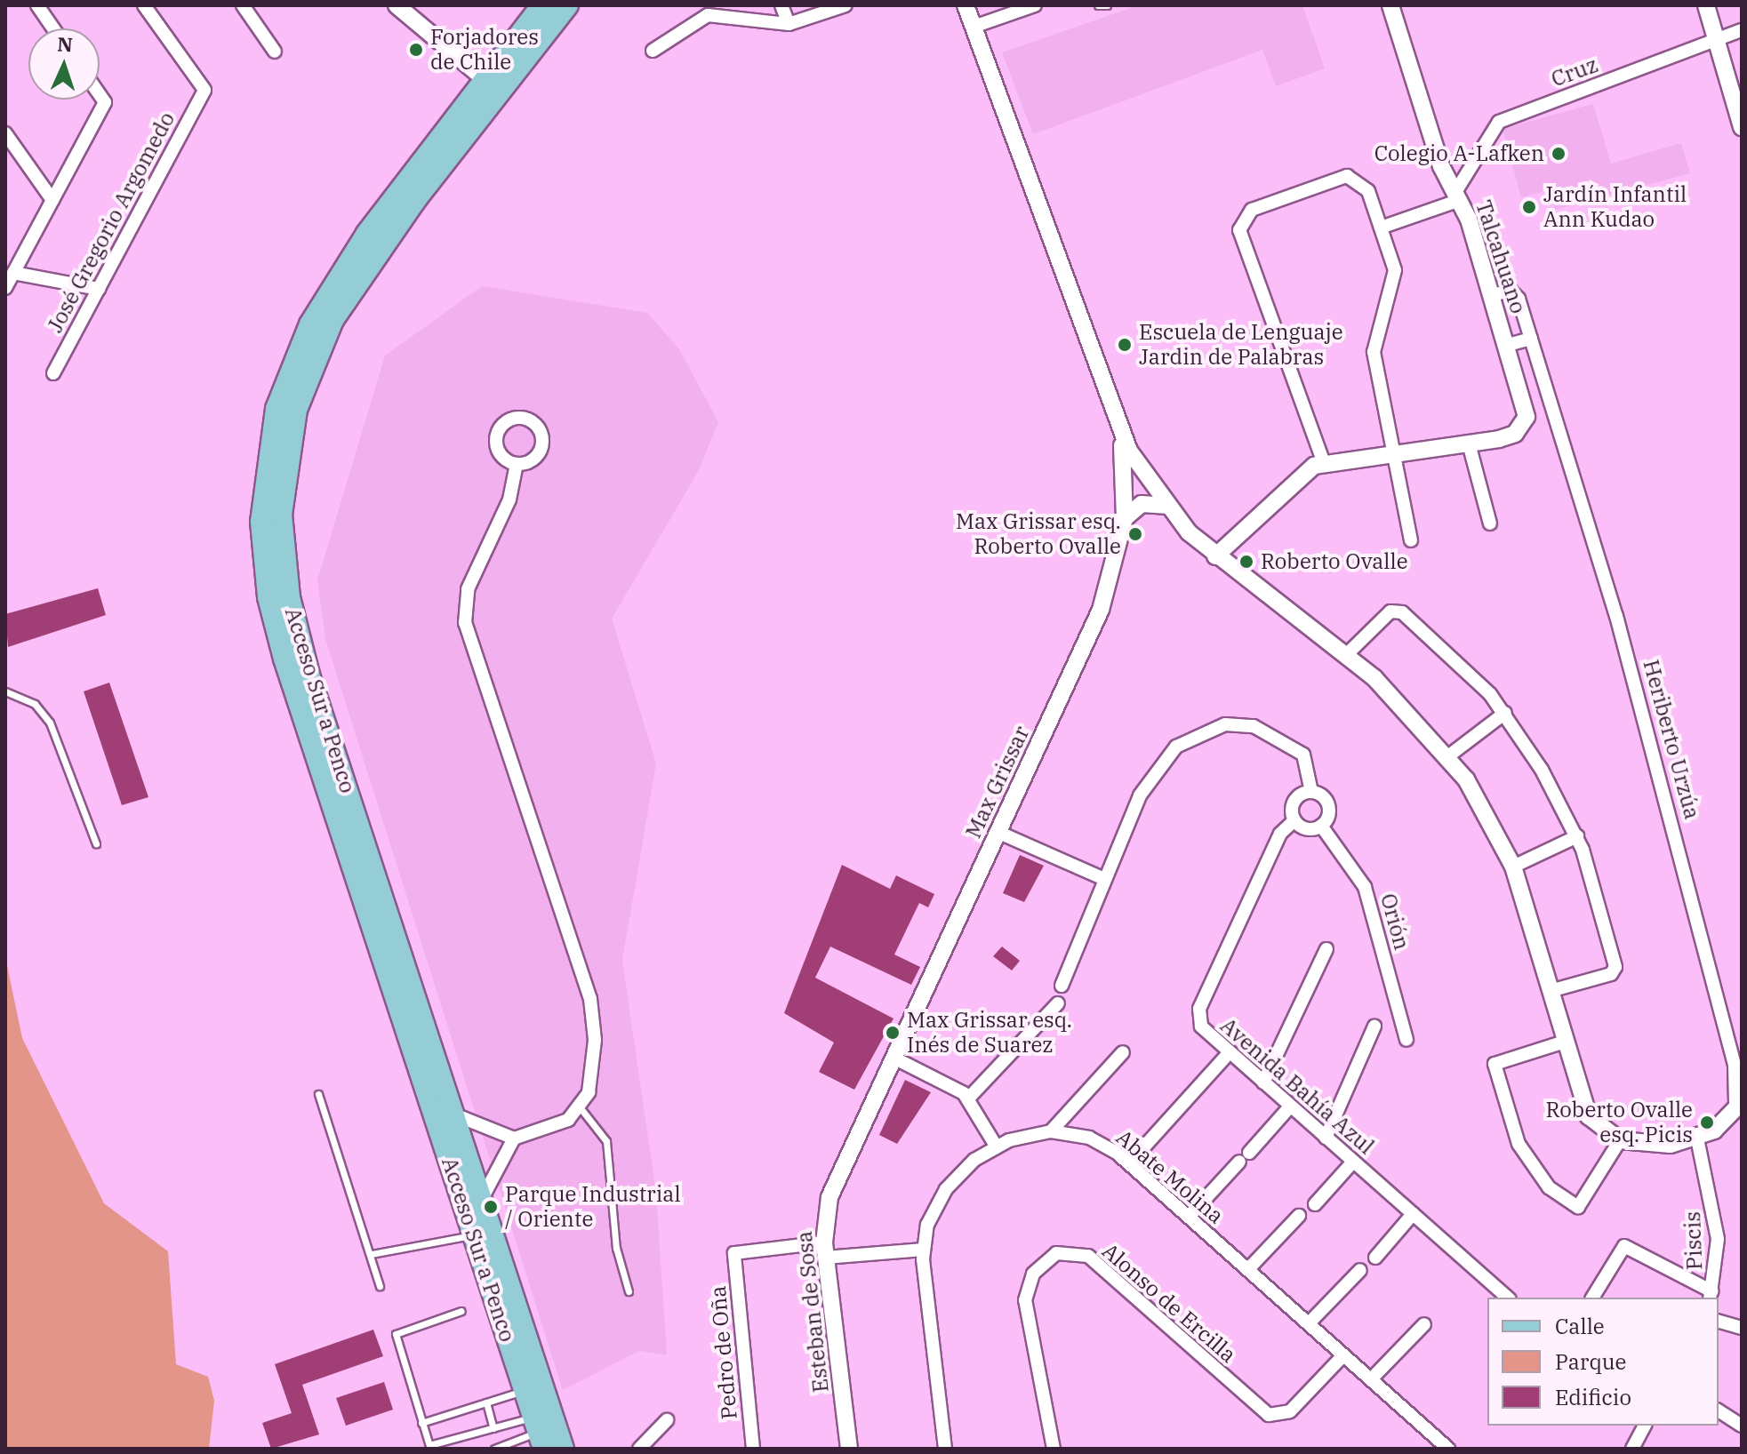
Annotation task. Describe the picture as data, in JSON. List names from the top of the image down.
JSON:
{
  "streets": {
    "main road": ["Acceso Sur a Penco"],
    "street": [
      "Cruz",
      "José Gregorio Argomedo",
      "Talcahuano",
      "Heriberto Urzúa",
      "Max Grissar",
      "Orión",
      "Avenida Bahía Azul",
      "Abate Molina",
      "Piscis",
      "Alonso de Ercilla",
      "Esteban de Sosa",
      "Pedro de Oña"
    ]
  },
  "crossings": [
    ["Cruz", "Talcahuano"],
    ["Talcahuano", "Heriberto Urzúa"],
    ["Heriberto Urzúa", "Piscis"],
    ["Max Grissar", "Esteban de Sosa"],
    ["Orión", "Avenida Bahía Azul"],
    ["Abate Molina", "Alonso de Ercilla"],
    ["Esteban de Sosa", "Pedro de Oña"]
  ],
  "places": [
    "Forjadores de Chile",
    "Colegio A-Lafken",
    "Jardín Infantil Ann Kudao",
    "Escuela de Lenguaje Jardin de Palabras",
    "Max Grissar esq. Roberto Ovalle",
    "Roberto Ovalle",
    "Max Grissar esq. Inés de Suarez",
    "Roberto Ovalle esq. Picis",
    "Parque Industrial / Oriente"
  ],
  "legend": ["Calle", "Parque", "Edificio"],
  "north": "top"
}
